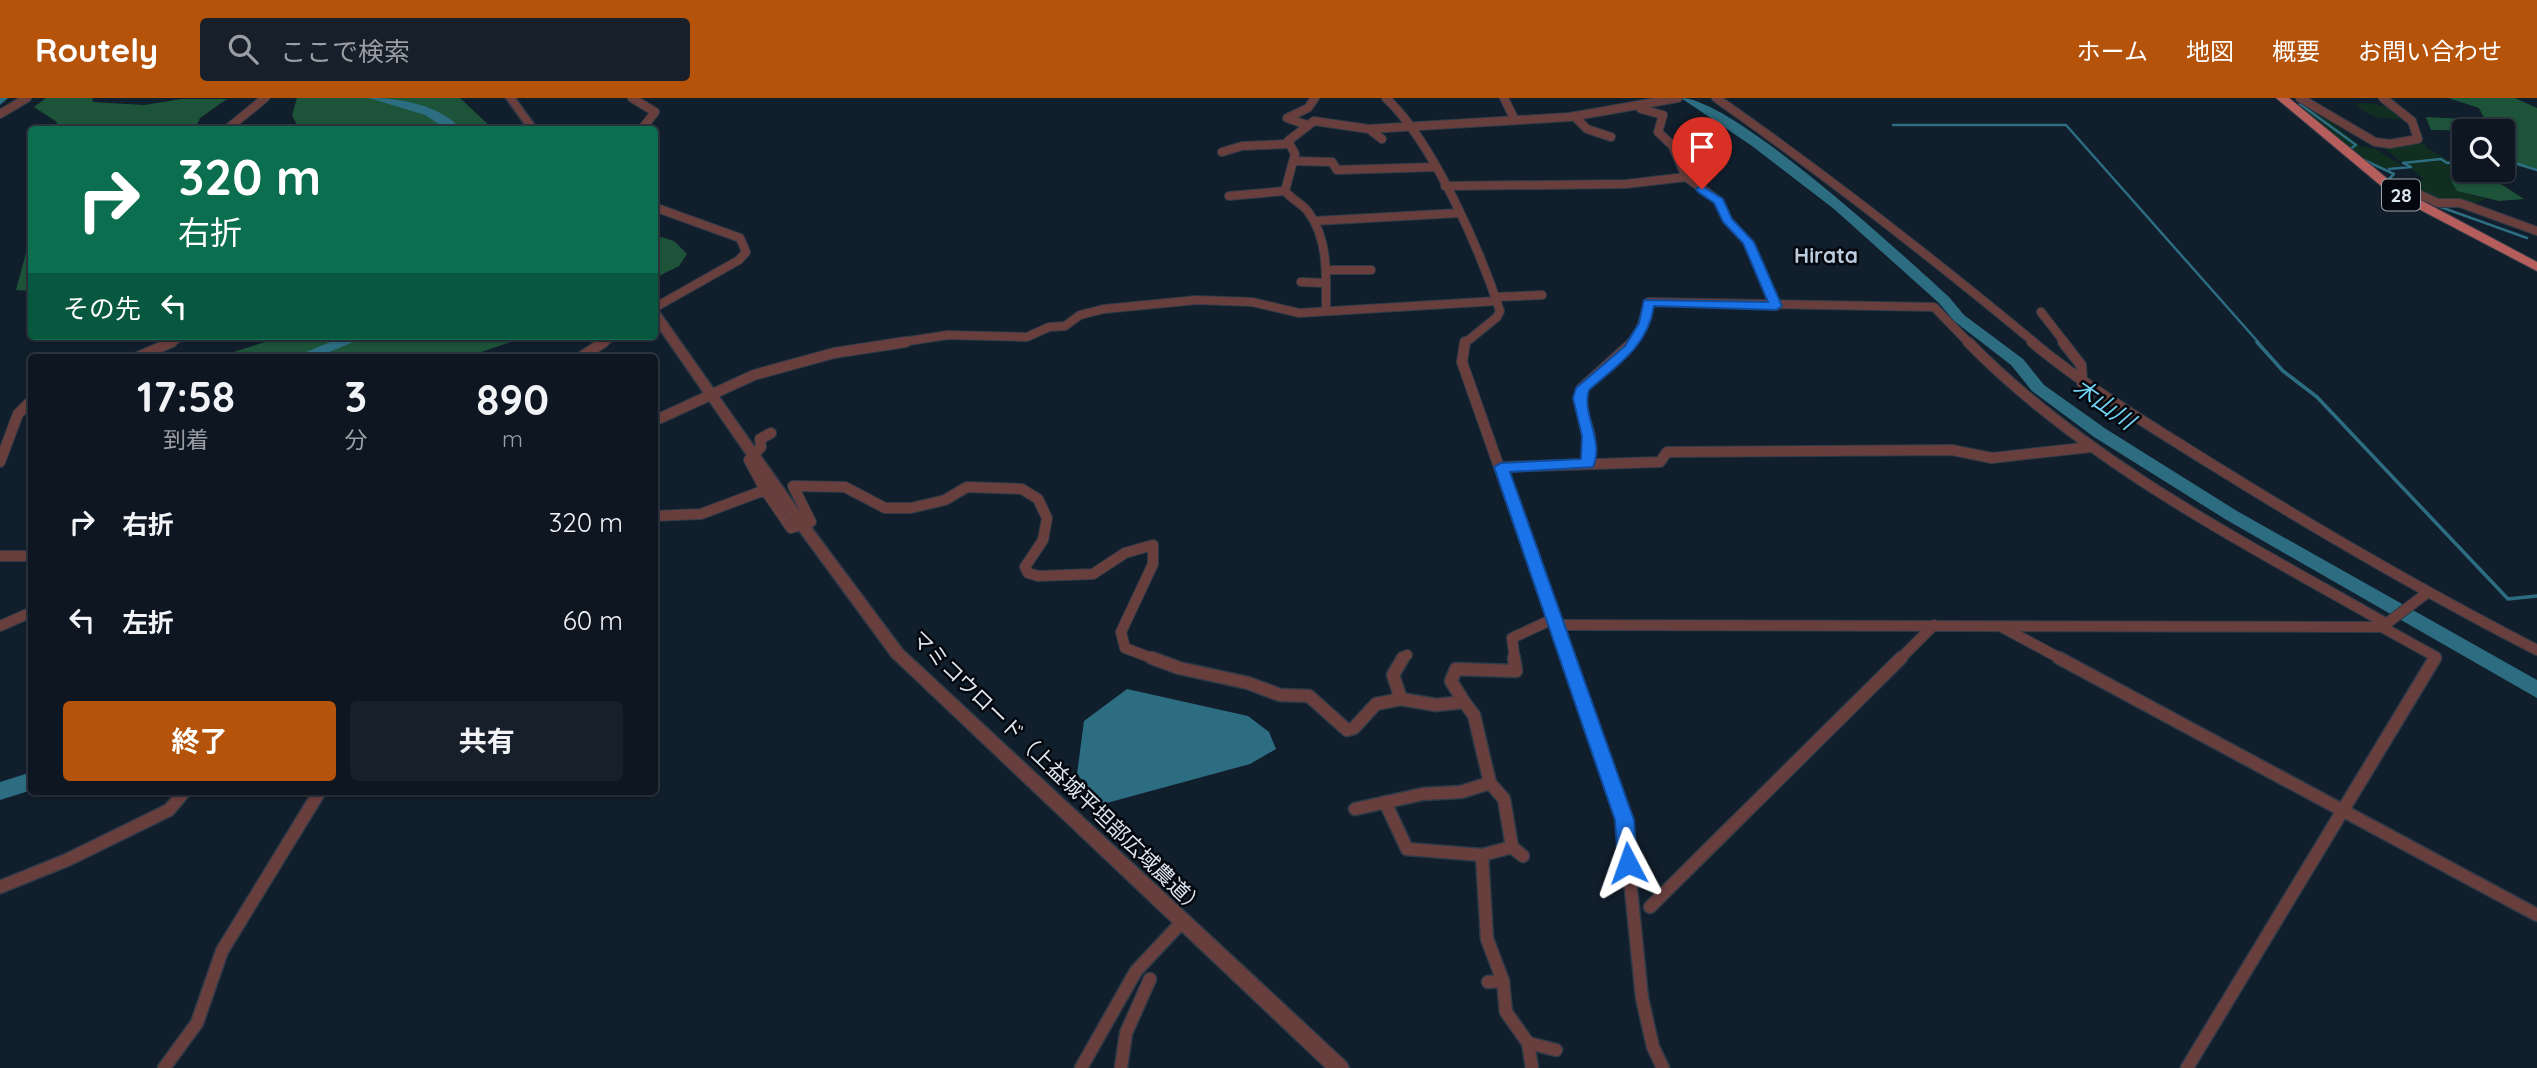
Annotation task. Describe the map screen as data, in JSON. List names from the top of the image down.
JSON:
{
  "streets": {
    "main road": ["28"],
    "street": ["マミコウロード（上益城平坦部広域農道）"]
  },
  "districts": ["Hirata"],
  "water": ["木山川"],
  "page": {
    "header": "Routely",
    "search": "ここで検索",
    "nav": [
      "ホーム",
      "地図",
      "概要",
      "お問い合わせ"
    ],
    "turn": ["320 m", "右折"],
    "then": "その先",
    "eta": [
      "17:58",
      "到着",
      "3",
      "分",
      "890",
      "m"
    ],
    "list": [
      {
        "name": "右折",
        "value": "320 m"
      },
      {
        "name": "左折",
        "value": "60 m"
      }
    ],
    "buttons": ["終了", "共有"]
  }
}
